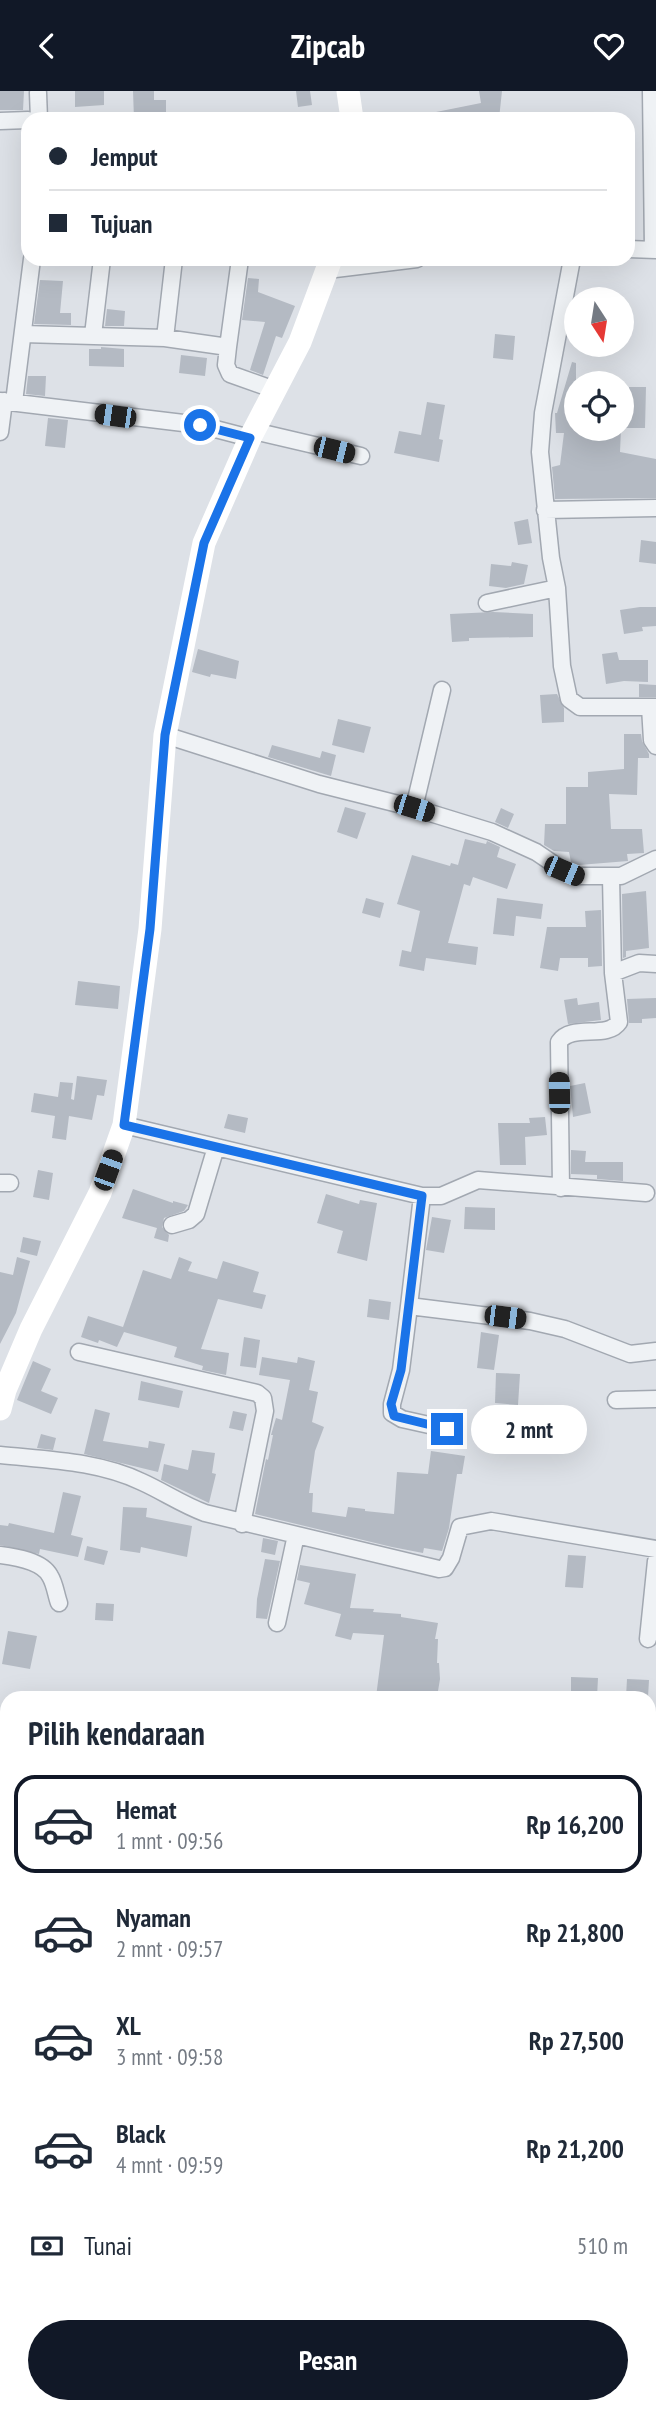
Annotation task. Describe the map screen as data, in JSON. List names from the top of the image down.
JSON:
{
  "north": "bottom",
  "page": {
    "header": "Zipcab",
    "banner": ["Jemput", "Tujuan"],
    "bubble": "2 mnt",
    "heading": "Pilih kendaraan",
    "list": [
      {
        "name": "Hemat",
        "note": "1 mnt · 09:56",
        "value": "Rp 16,200"
      },
      {
        "name": "Nyaman",
        "note": "2 mnt · 09:57",
        "value": "Rp 21,800"
      },
      {
        "name": "XL",
        "note": "3 mnt · 09:58",
        "value": "Rp 27,500"
      },
      {
        "name": "Black",
        "note": "4 mnt · 09:59",
        "value": "Rp 21,200"
      }
    ],
    "pay": ["Tunai", "510 m"],
    "buttons": "Pesan"
  }
}
